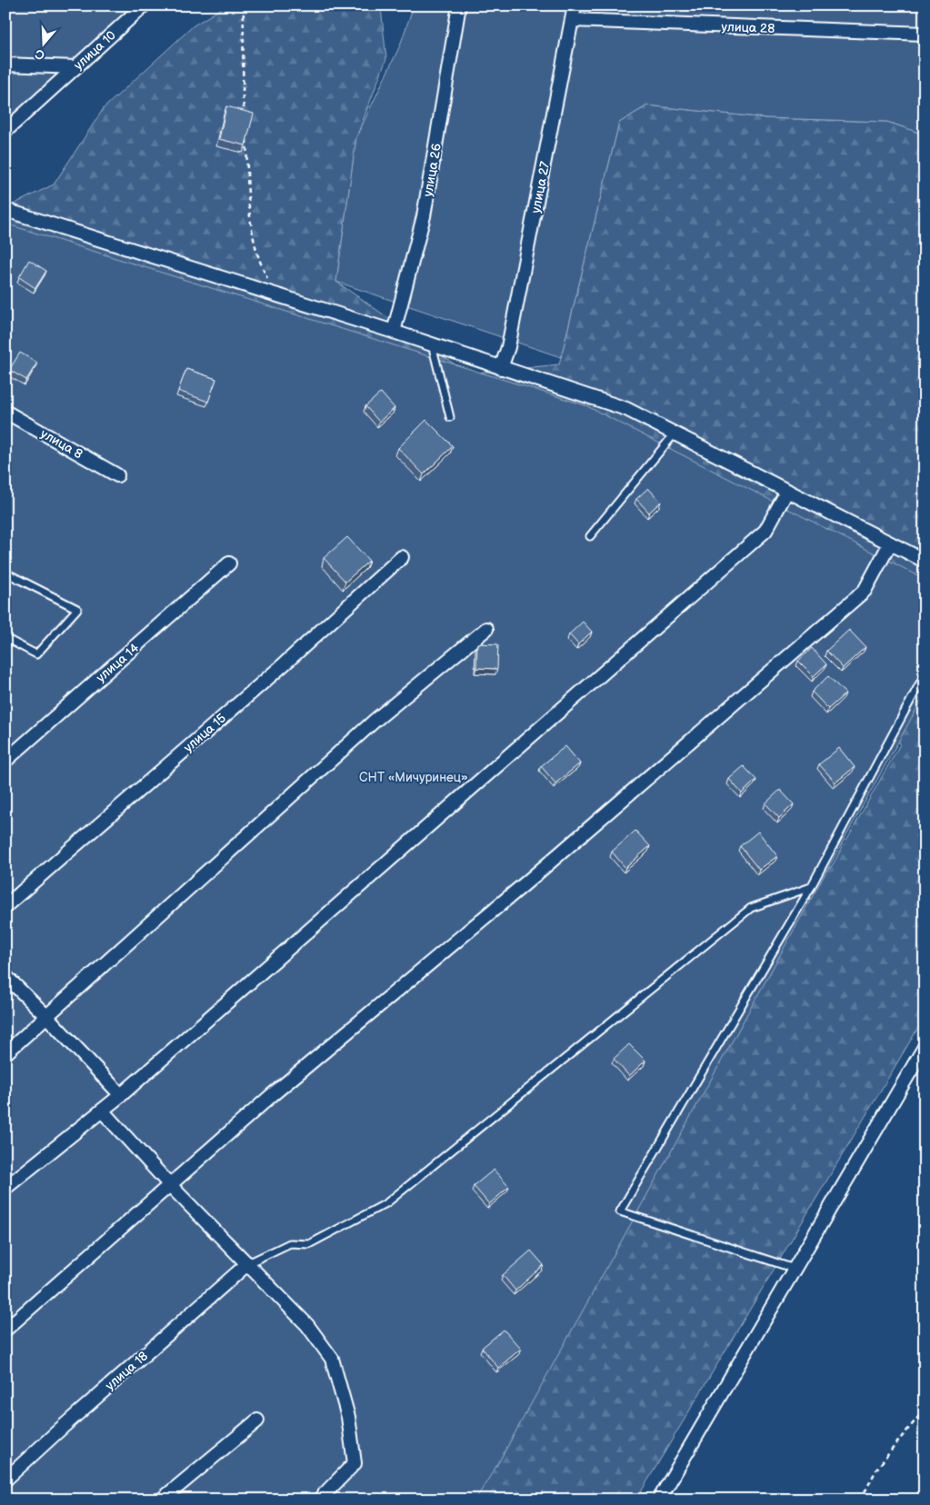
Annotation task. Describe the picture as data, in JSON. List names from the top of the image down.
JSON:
{
  "streets": {
    "street": [
      "улица 28",
      "улица 10",
      "улица 26",
      "улица 27",
      "улица 8",
      "улица 14",
      "улица 15",
      "улица 18"
    ]
  },
  "crossings": [
    ["улица 28", "улица 27"]
  ],
  "parks": ["СНТ «Мичуринец»"],
  "north": "bottom"
}
